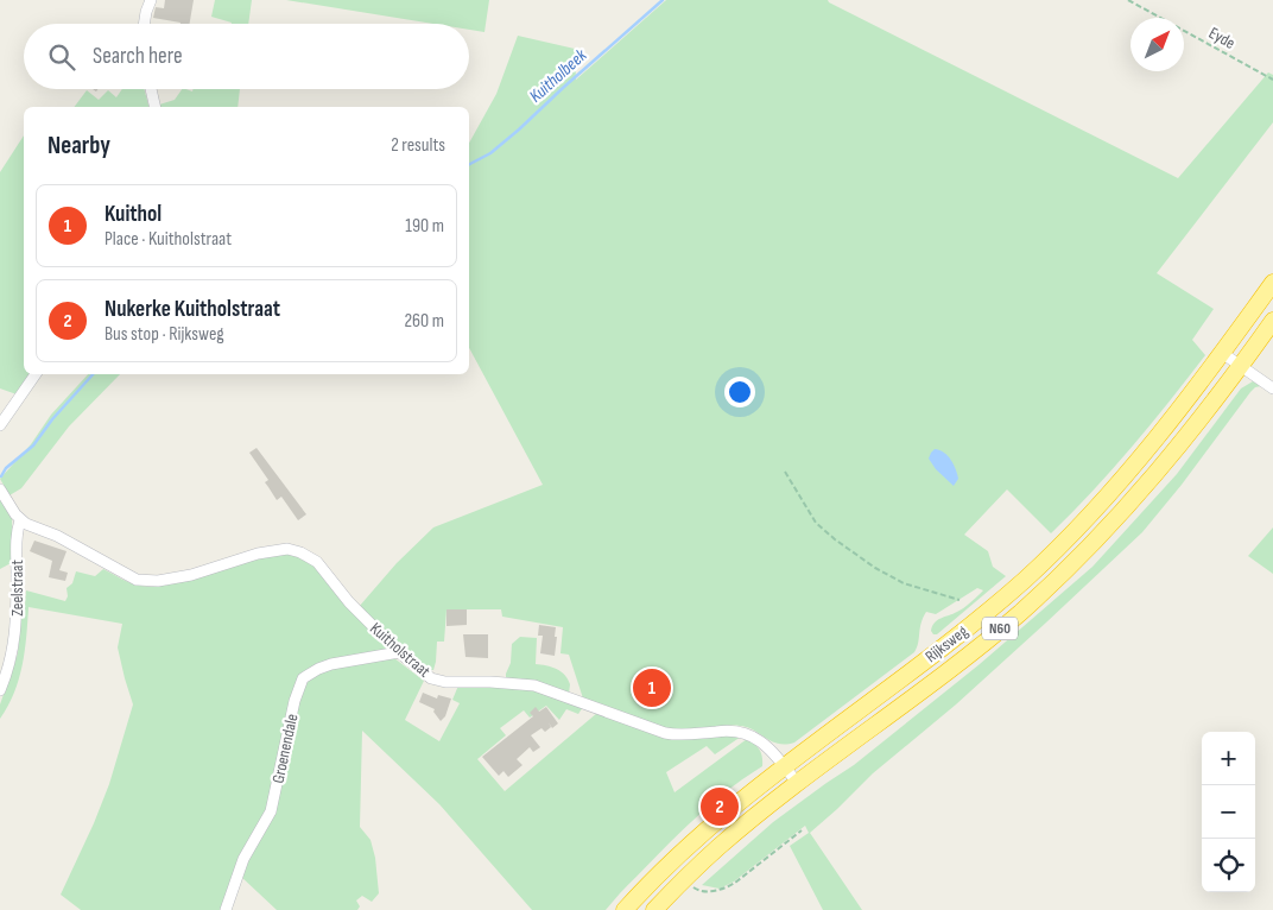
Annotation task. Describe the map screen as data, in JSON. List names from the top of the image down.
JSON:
{
  "streets": {
    "highway": ["N60", "Rijksweg"],
    "street": ["Zeelstraat", "Kuitholstraat", "Groenendale"],
    "path": ["Eyde"]
  },
  "crossings": [
    ["Zeelstraat", "Kuitholstraat"],
    ["Rijksweg", "Kuitholstraat"],
    ["Kuitholstraat", "Groenendale"]
  ],
  "water": ["Kuitholbeek"],
  "north": "top right",
  "page": {
    "search": "Search here",
    "heading": ["Nearby", "2 results"],
    "list": [
      {
        "mark": "1",
        "name": "Kuithol",
        "note": "Place · Kuitholstraat",
        "value": "190 m"
      },
      {
        "mark": "2",
        "name": "Nukerke Kuitholstraat",
        "note": "Bus stop · Rijksweg",
        "value": "260 m"
      }
    ],
    "pins": ["1", "2"],
    "map_buttons": ["+", "−"]
  }
}
